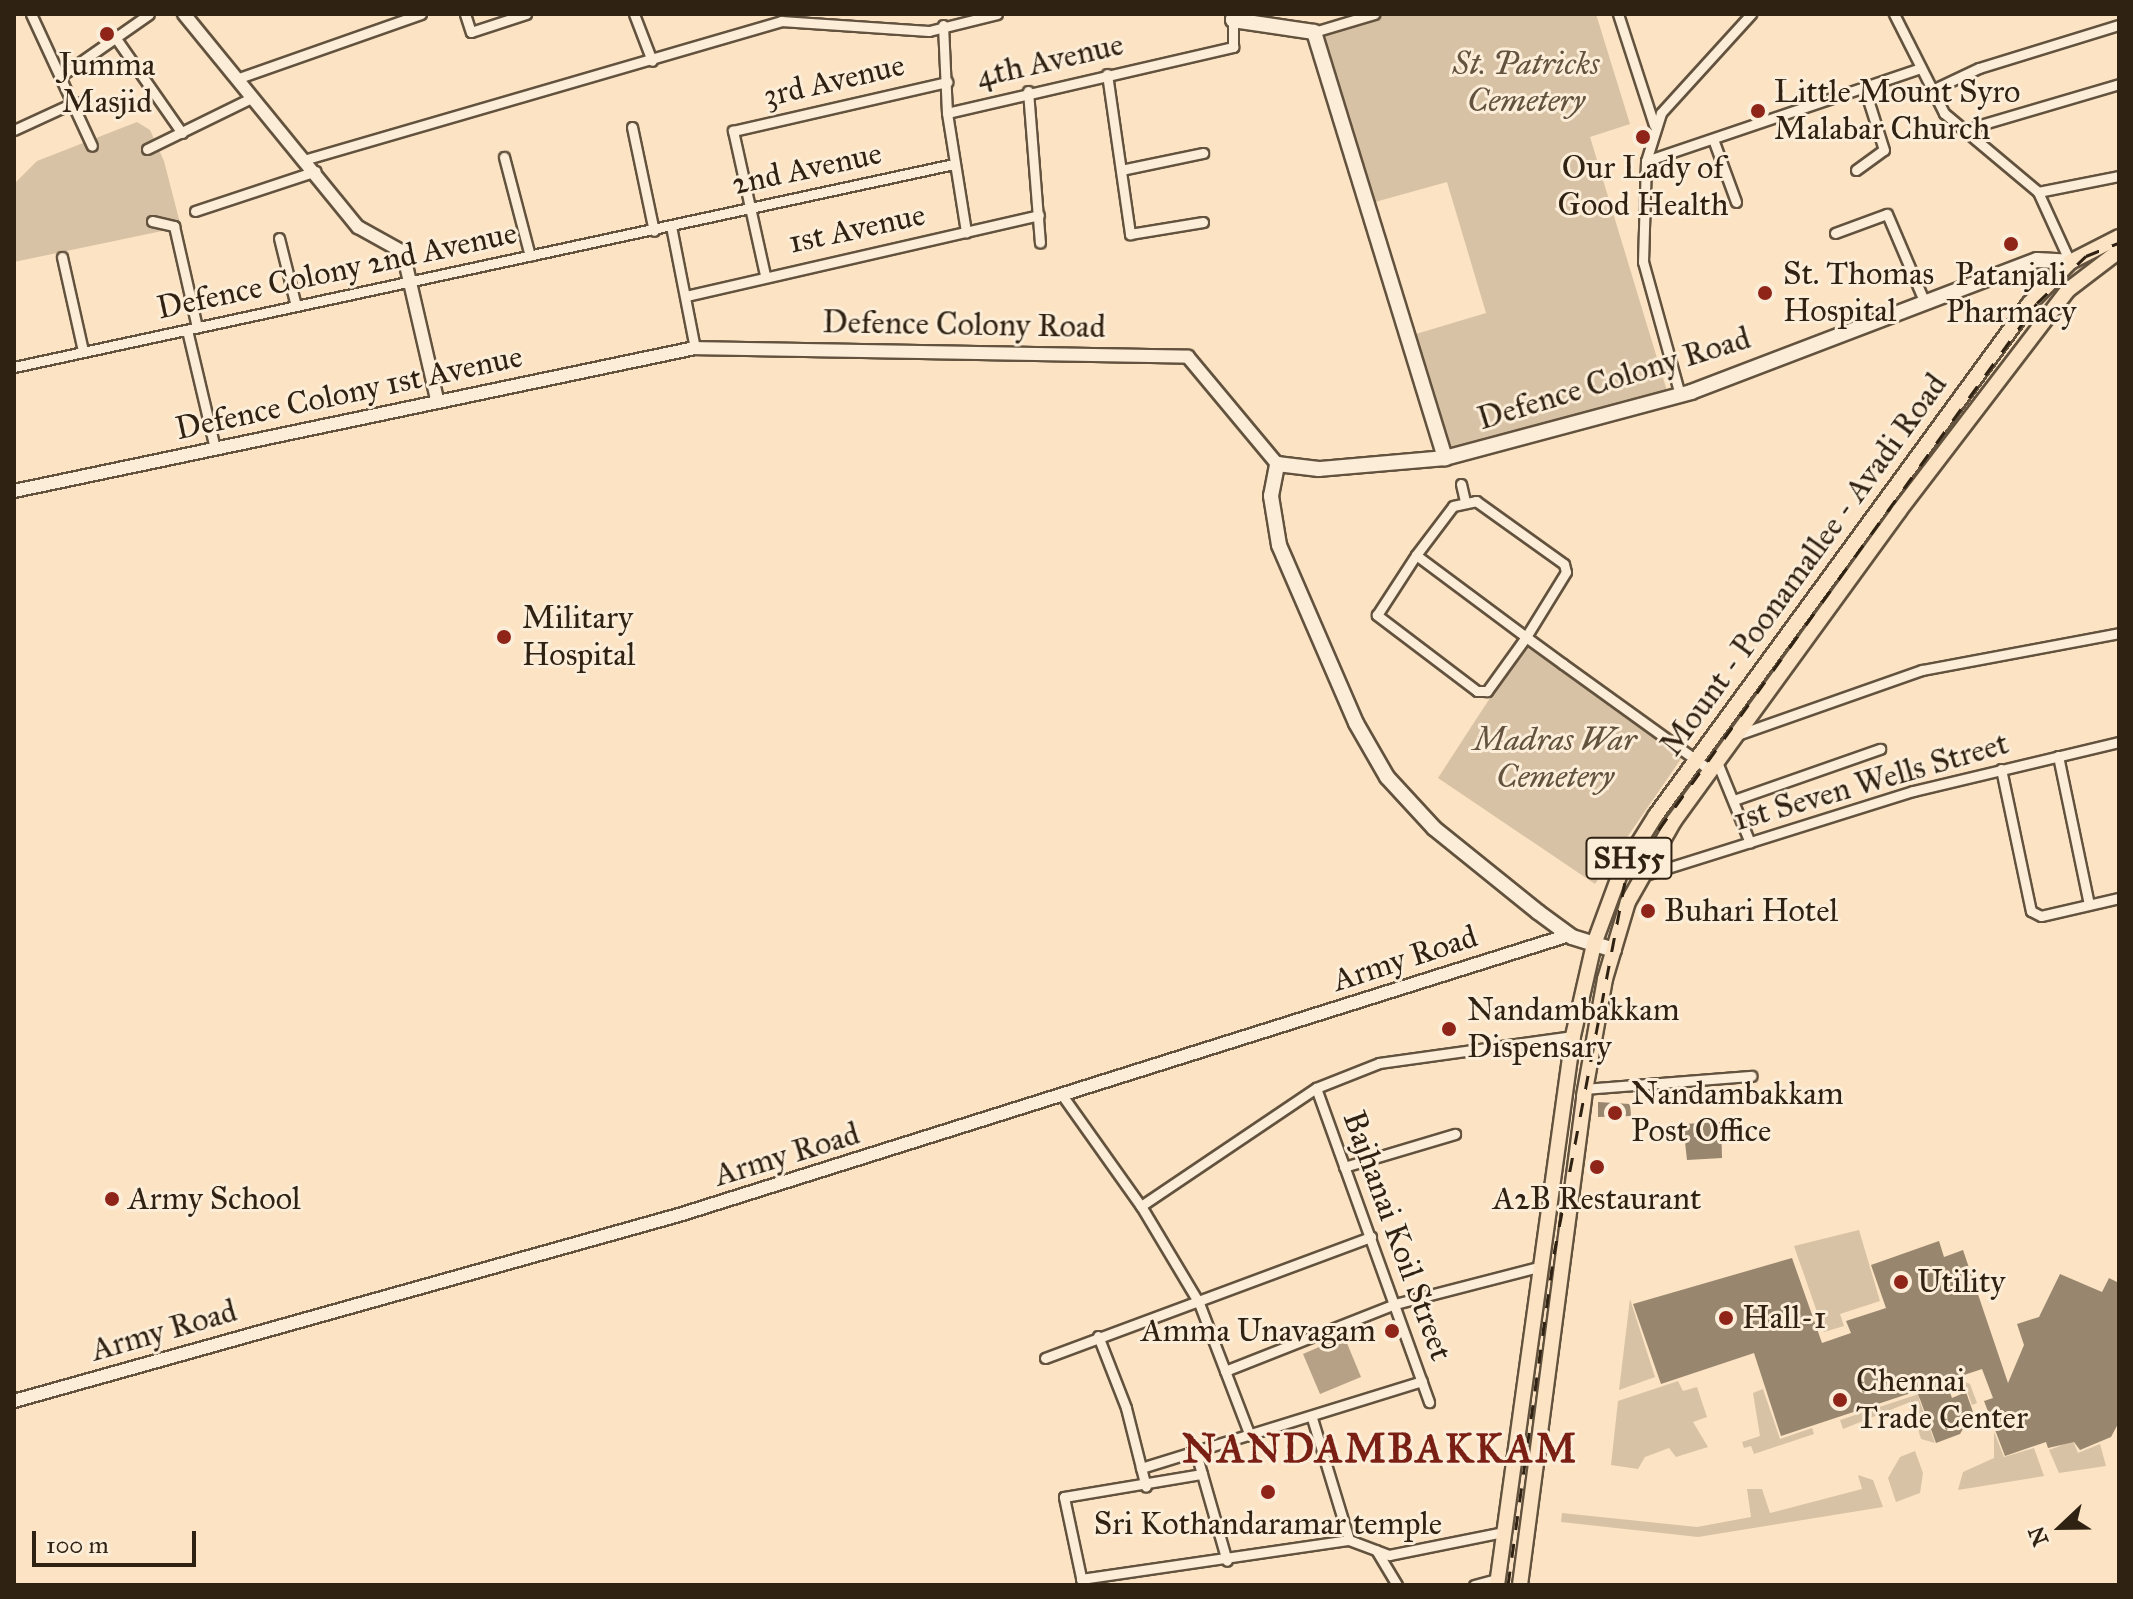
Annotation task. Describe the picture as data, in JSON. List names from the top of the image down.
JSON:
{
  "streets": {
    "main road": ["Defence Colony Road", "Mount - Poonamallee - Avadi Road", "SH55"],
    "street": [
      "4th Avenue",
      "3rd Avenue",
      "2nd Avenue",
      "1st Avenue",
      "Defence Colony 2nd Avenue",
      "Defence Colony 1st Avenue",
      "1st Seven Wells Street",
      "Army Road",
      "Bajhanai Koil Street"
    ]
  },
  "crossings": [
    ["3rd Avenue", "2nd Avenue"],
    ["2nd Avenue", "Defence Colony 2nd Avenue"],
    ["Defence Colony Road", "Defence Colony 1st Avenue"],
    ["Defence Colony Road", "Mount - Poonamallee - Avadi Road"],
    ["Mount - Poonamallee - Avadi Road", "1st Seven Wells Street"]
  ],
  "districts": ["NANDAMBAKKAM"],
  "parks": ["St. Patricks Cemetery", "Madras War Cemetery"],
  "places": [
    "Jumma Masjid",
    "Little Mount Syro Malabar Church",
    "Our Lady of Good Health",
    "Patanjali Pharmacy",
    "St. Thomas Hospital",
    "Military Hospital",
    "Buhari Hotel",
    "Nandambakkam Dispensary",
    "Nandambakkam Post Office",
    "A2B Restaurant",
    "Army School",
    "Utility",
    "Hall-1",
    "Amma Unavagam",
    "Chennai Trade Center",
    "Sri Kothandaramar temple"
  ],
  "scale_bar": "100 m",
  "north": "left"
}
